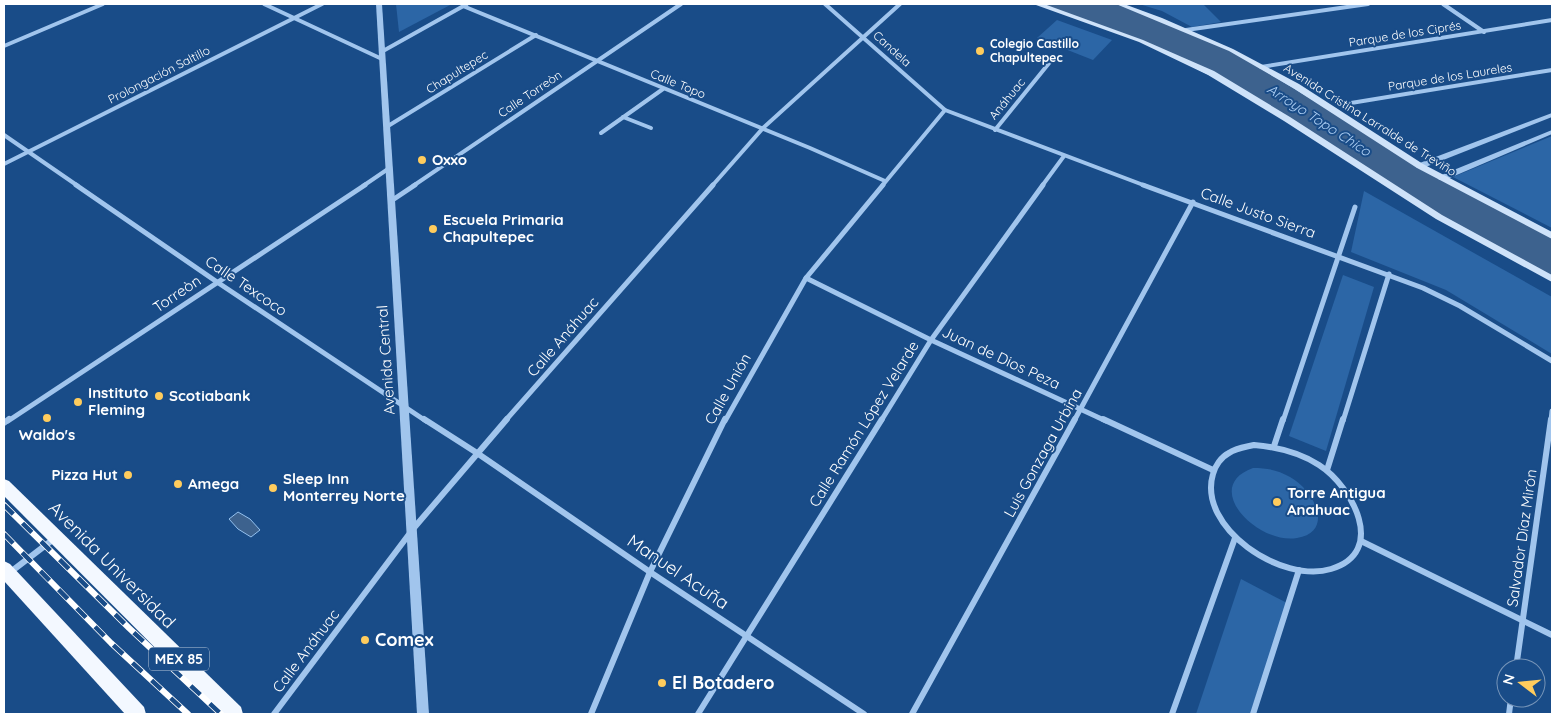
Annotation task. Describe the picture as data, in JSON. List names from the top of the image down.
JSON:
{
  "streets": {
    "highway": ["Avenida Universidad", "MEX 85"],
    "main road": ["Avenida Cristina Larralde de Treviño"],
    "street": [
      "Parque de los Ciprés",
      "Candela",
      "Chapultepec",
      "Prolongación Saltillo",
      "Parque de los Laureles",
      "Calle Topo",
      "Calle Torreòn",
      "Anáhuac",
      "Calle Justo Sierra",
      "Calle Texcoco",
      "Torreòn",
      "Calle Anáhuac",
      "Juan de Dios Peza",
      "Avenida Central",
      "Calle Unión",
      "Calle Ramón López Velarde",
      "Luis Gonzaga Urbina",
      "Salvador Díaz Mirón",
      "Manuel Acuña"
    ]
  },
  "crossings": [
    ["Parque de los Ciprés", "Avenida Cristina Larralde de Treviño"],
    ["Candela", "Calle Justo Sierra"],
    ["Candela", "Calle Anáhuac"],
    ["Candela", "Calle Unión"],
    ["Chapultepec", "Calle Topo"],
    ["Chapultepec", "Avenida Central"],
    ["Prolongación Saltillo", "Calle Texcoco"],
    ["Calle Topo", "Calle Torreòn"],
    ["Calle Topo", "Calle Anáhuac"],
    ["Calle Topo", "Calle Unión"],
    ["Calle Torreòn", "Avenida Central"],
    ["Anáhuac", "Calle Justo Sierra"],
    ["Calle Justo Sierra", "Calle Unión"],
    ["Calle Justo Sierra", "Calle Ramón López Velarde"],
    ["Calle Justo Sierra", "Luis Gonzaga Urbina"],
    ["Calle Texcoco", "Torreòn"],
    ["Calle Texcoco", "Calle Anáhuac"],
    ["Calle Texcoco", "Avenida Central"],
    ["Calle Texcoco", "Manuel Acuña"],
    ["Torreòn", "Avenida Central"],
    ["Calle Anáhuac", "Avenida Central"],
    ["Calle Anáhuac", "Manuel Acuña"],
    ["Juan de Dios Peza", "Calle Unión"],
    ["Juan de Dios Peza", "Calle Ramón López Velarde"],
    ["Juan de Dios Peza", "Luis Gonzaga Urbina"],
    ["Calle Unión", "Manuel Acuña"],
    ["Calle Ramón López Velarde", "Manuel Acuña"]
  ],
  "water": ["Arroyo Topo Chico"],
  "places": [
    "Colegio Castillo Chapultepec",
    "Oxxo",
    "Escuela Primaria Chapultepec",
    "Scotiabank",
    "Instituto Fleming",
    "Waldo's",
    "Pizza Hut",
    "Amega",
    "Sleep Inn Monterrey Norte",
    "Torre Antigua Anahuac",
    "Comex",
    "El Botadero"
  ],
  "north": "left"
}
